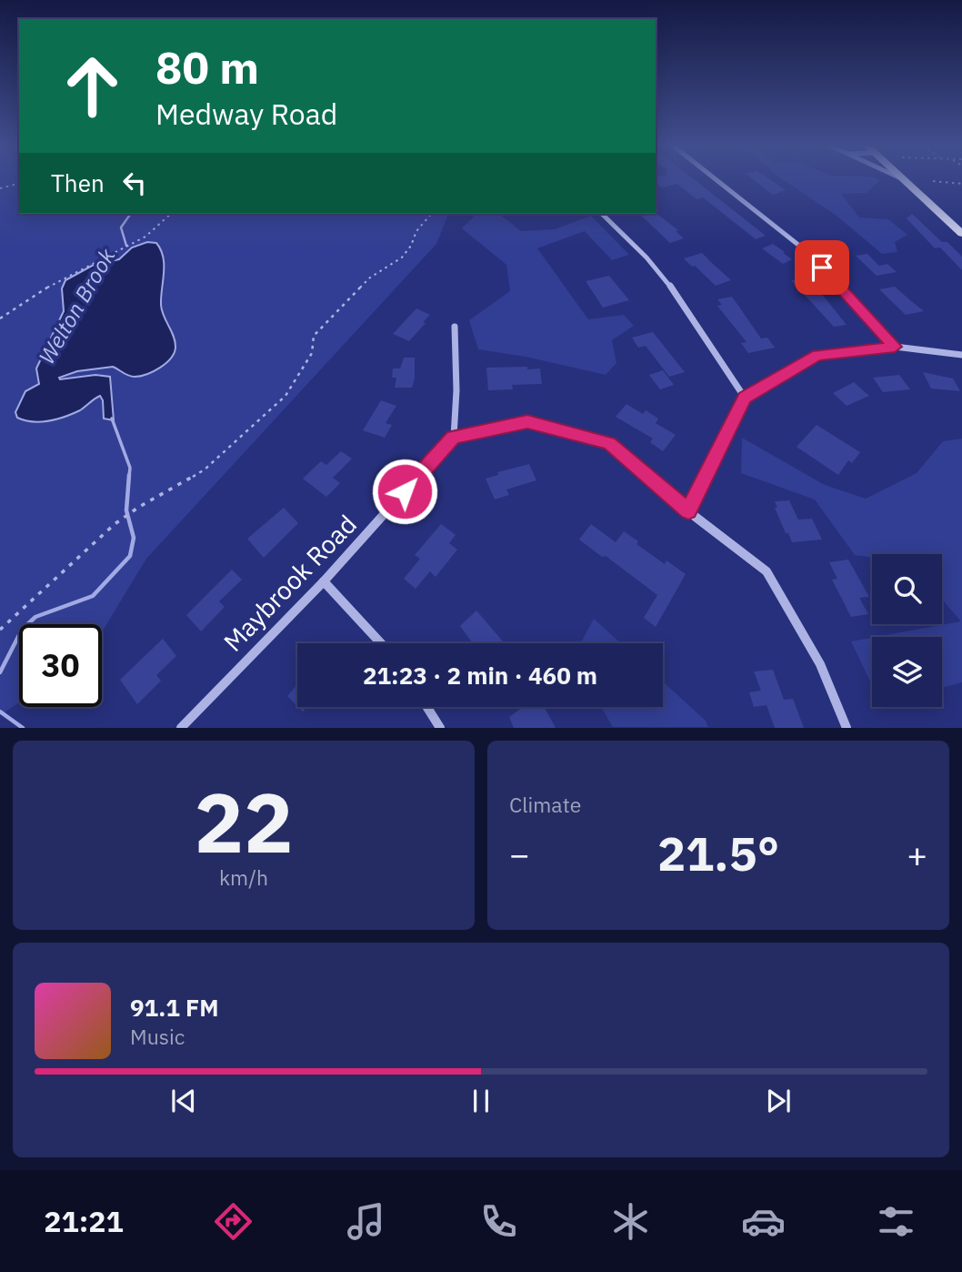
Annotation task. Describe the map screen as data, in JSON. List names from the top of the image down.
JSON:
{
  "streets": {
    "street": ["Maybrook Road"]
  },
  "water": ["Welton Brook"],
  "page": {
    "turn": ["80 m", "Medway Road"],
    "then": "Then",
    "limit": "30",
    "trip": "21:23 · 2 min · 460 m",
    "tile": [
      ["22", "km/h"],
      "Climate"
    ],
    "heat": ["−", "21.5°", "+"],
    "song": ["91.1 FM", "Music"],
    "tabs": "21:21"
  }
}
